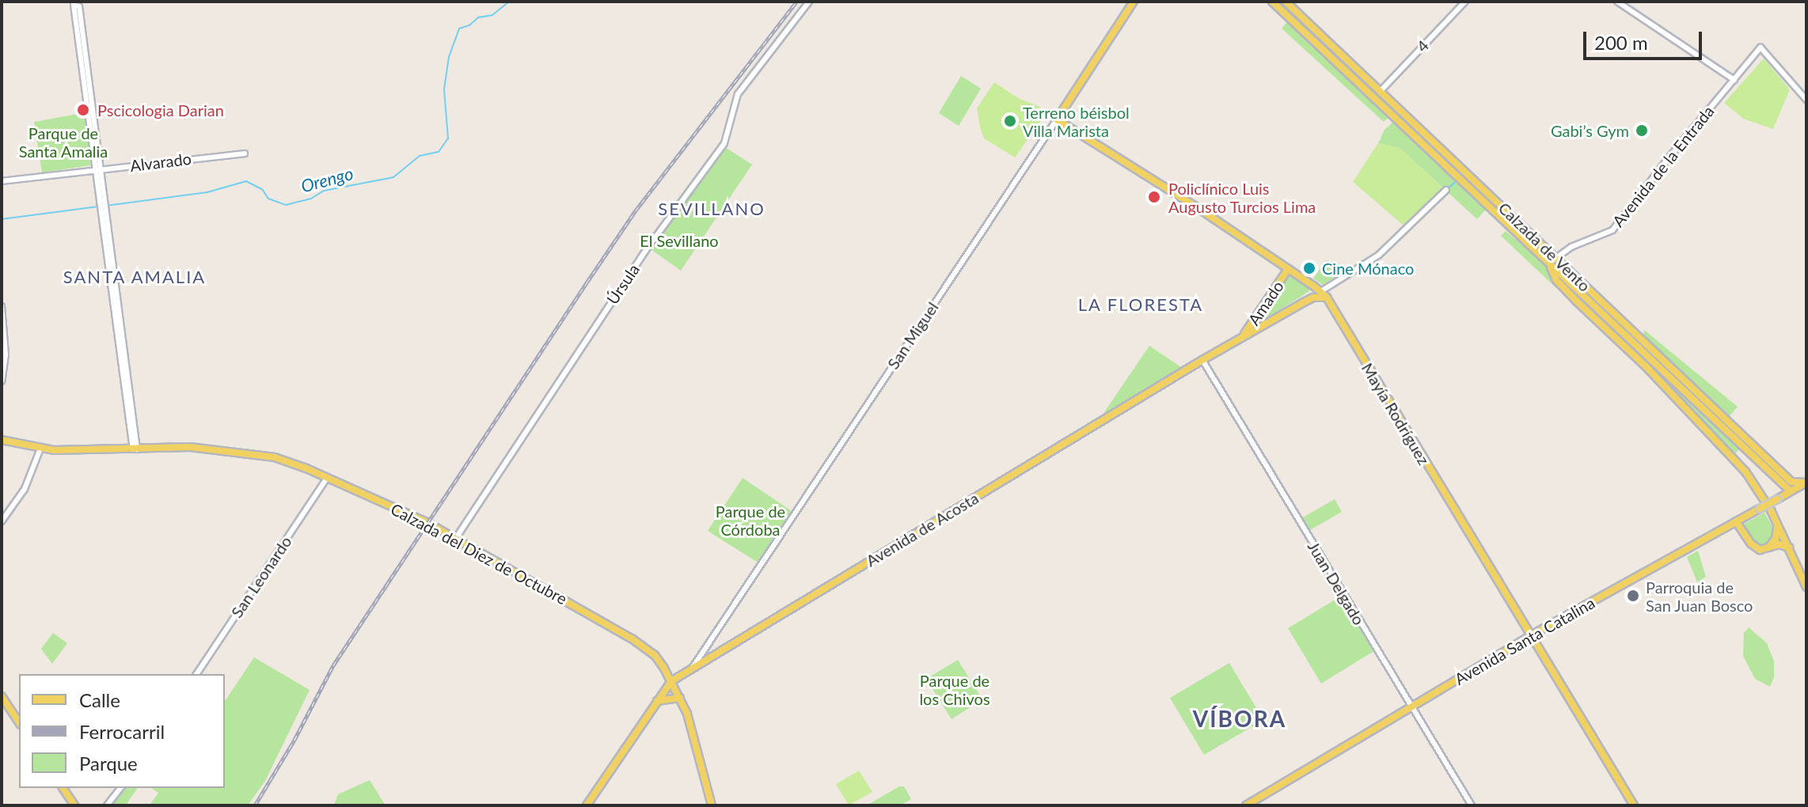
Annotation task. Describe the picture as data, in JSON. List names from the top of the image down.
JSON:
{
  "streets": {
    "main road": [
      "Calzada de Vento",
      "Amado",
      "San Miguel",
      "Mayía Rodríguez",
      "Avenida de Acosta",
      "Calzada del Diez de Octubre",
      "Avenida Santa Catalina"
    ],
    "street": [
      "4",
      "Alvarado",
      "Avenida de la Entrada",
      "Úrsula",
      "San Leonardo",
      "Juan Delgado"
    ]
  },
  "crossings": [
    ["4", "Calzada de Vento"],
    ["Avenida de la Entrada", "Calzada de Vento"],
    ["Calzada de Vento", "Avenida Santa Catalina"],
    ["Úrsula", "Calzada del Diez de Octubre"],
    ["Amado", "Mayía Rodríguez"],
    ["Amado", "Avenida de Acosta"],
    ["San Miguel", "Mayía Rodríguez"],
    ["San Miguel", "Avenida de Acosta"],
    ["Mayía Rodríguez", "Avenida de Acosta"],
    ["Mayía Rodríguez", "Avenida Santa Catalina"],
    ["Avenida de Acosta", "Calzada del Diez de Octubre"],
    ["Avenida de Acosta", "Juan Delgado"],
    ["Calzada del Diez de Octubre", "San Leonardo"],
    ["Juan Delgado", "Avenida Santa Catalina"]
  ],
  "districts": [
    "SEVILLANO",
    "SANTA AMALIA",
    "LA FLORESTA",
    "VÍBORA"
  ],
  "water": ["Orengo"],
  "parks": [
    "Parque de Santa Amalia",
    "El Sevillano",
    "Parque de Córdoba",
    "Parque de los Chivos"
  ],
  "places": [
    "Pscicologia Darian",
    "Terreno béisbol Villa Marista",
    "Gabi’s Gym",
    "Policlínico Luis Augusto Turcios Lima",
    "Cine Mónaco",
    "Parroquia de San Juan Bosco"
  ],
  "legend": ["Calle", "Ferrocarril", "Parque"],
  "scale_bar": "200 m"
}
